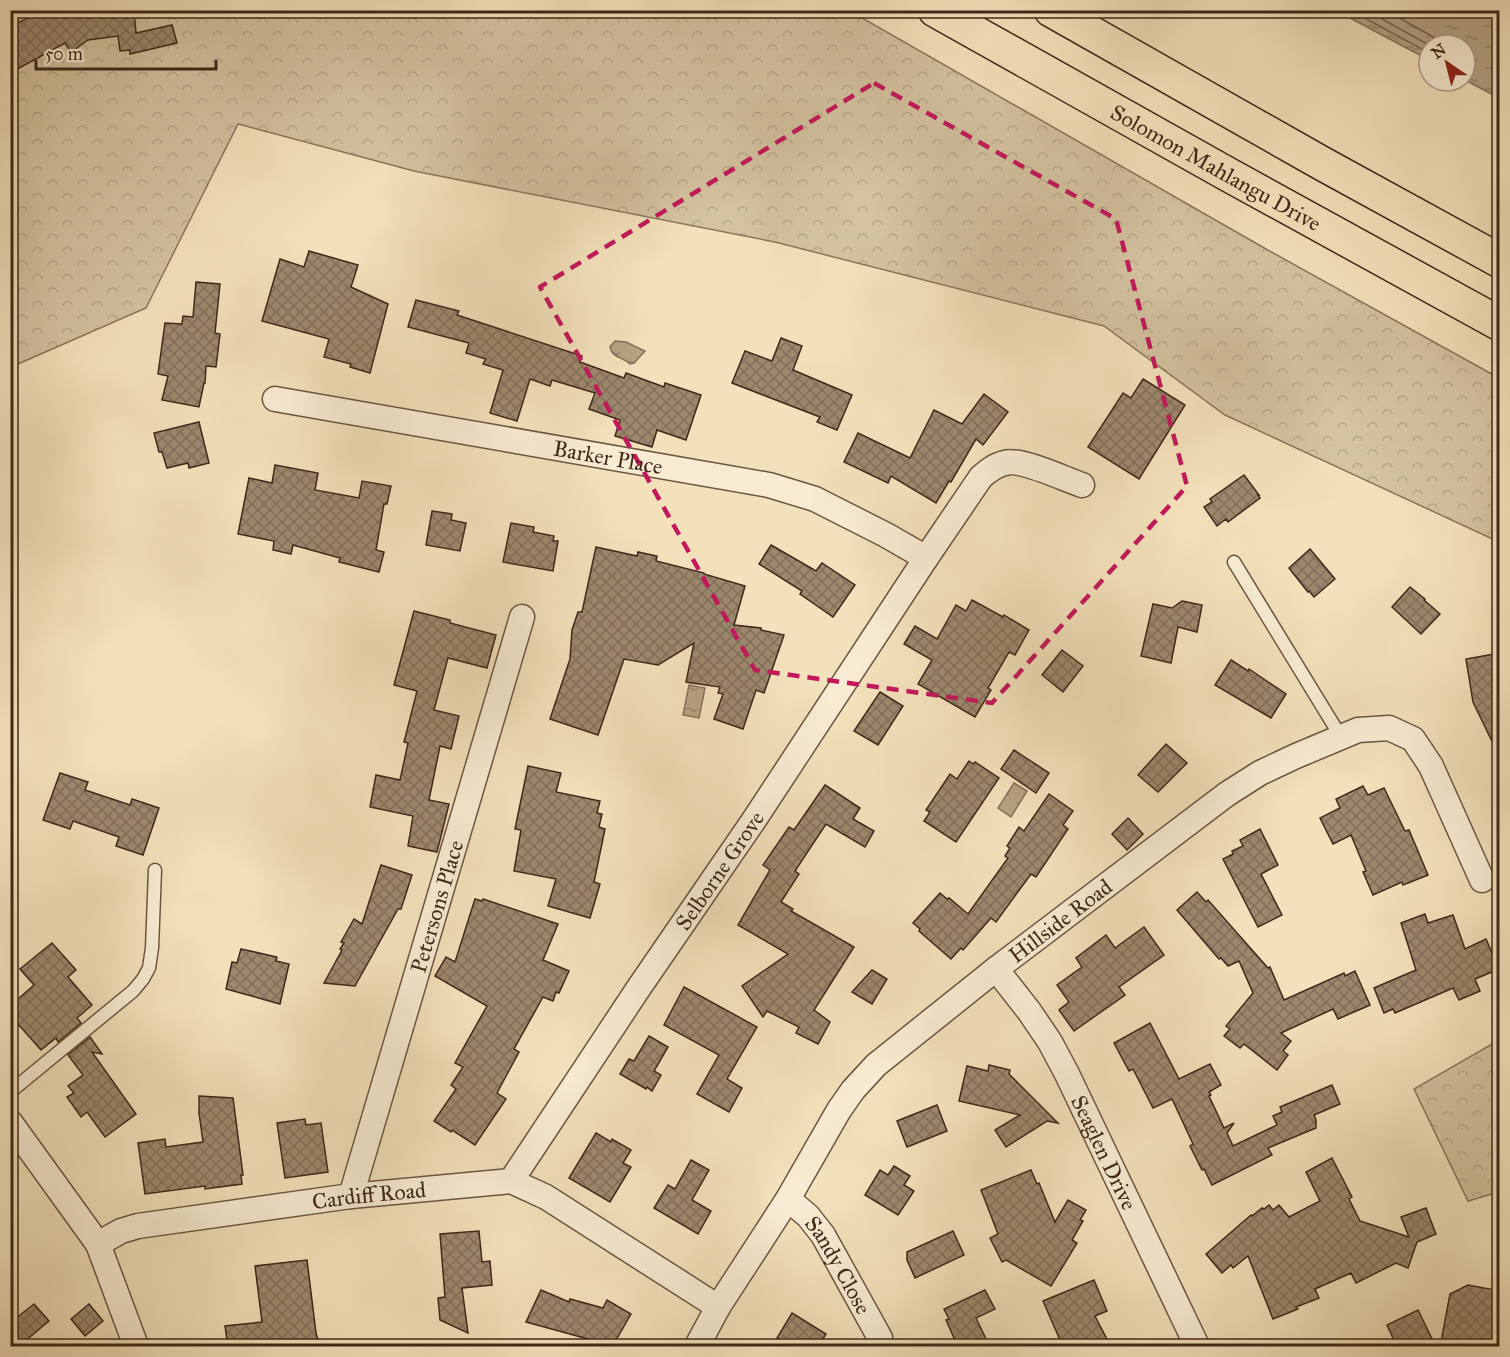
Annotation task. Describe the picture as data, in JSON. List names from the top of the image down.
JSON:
{
  "streets": {
    "highway": ["Solomon Mahlangu Drive"],
    "street": [
      "Barker Place",
      "Selborne Grove",
      "Petersons Place",
      "Hillside Road",
      "Seaglen Drive",
      "Cardiff Road",
      "Sandy Close"
    ]
  },
  "crossings": [
    ["Barker Place", "Selborne Grove"],
    ["Selborne Grove", "Cardiff Road"],
    ["Petersons Place", "Cardiff Road"],
    ["Hillside Road", "Seaglen Drive"],
    ["Hillside Road", "Cardiff Road"],
    ["Hillside Road", "Sandy Close"]
  ],
  "scale_bar": "50 m",
  "north": "top left"
}
